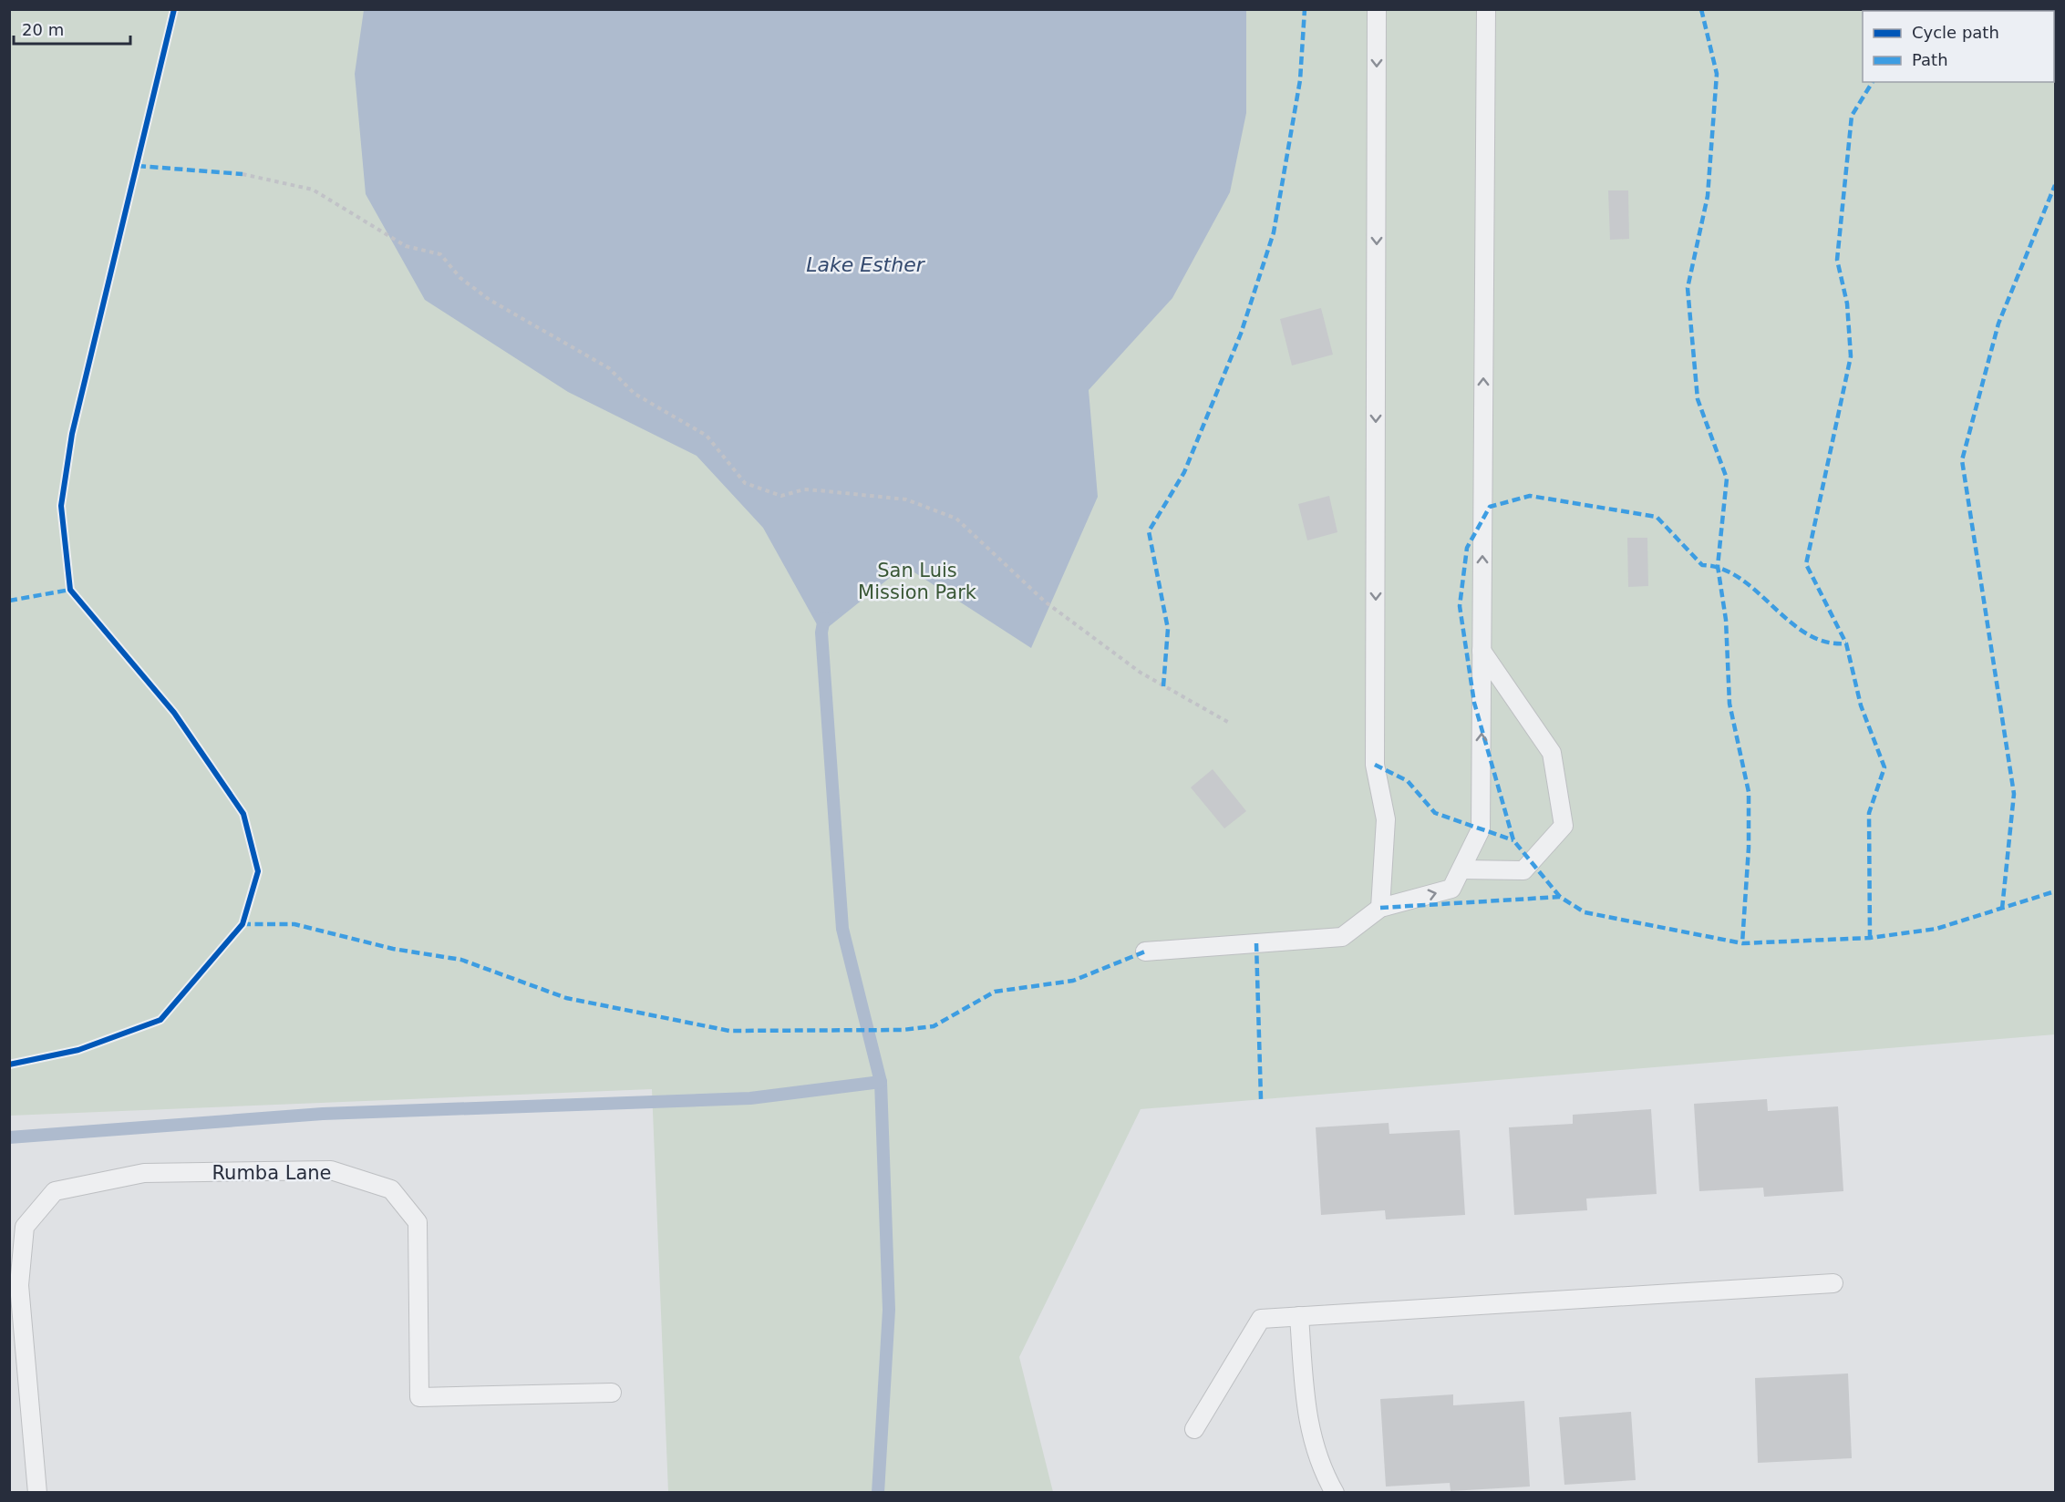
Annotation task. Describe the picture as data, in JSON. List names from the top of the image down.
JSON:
{
  "streets": {
    "lane": ["Rumba Lane"]
  },
  "water": ["Lake Esther"],
  "parks": ["San Luis Mission Park"],
  "legend": ["Cycle path", "Path"],
  "scale_bar": "20 m"
}
